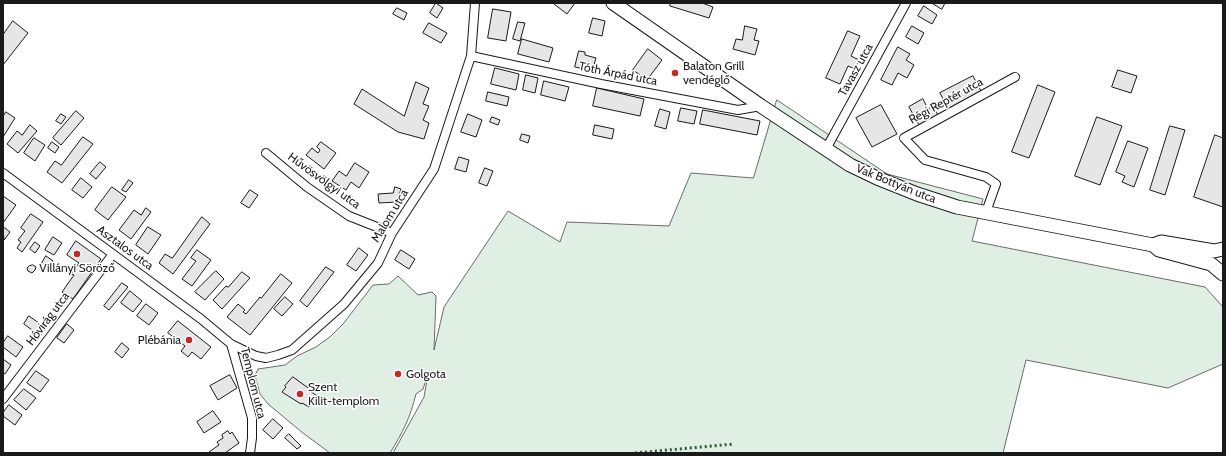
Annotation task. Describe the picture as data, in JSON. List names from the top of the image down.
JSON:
{
  "streets": {
    "main road": ["Vak Bottyán utca"],
    "street": [
      "Tavasz utca",
      "Tóth Árpád utca",
      "Régi Reptér utca",
      "Hűvösvölgyi utca",
      "Malom utca",
      "Asztalos utca",
      "Hóvirág utca",
      "Templom utca"
    ]
  },
  "crossings": [
    ["Tavasz utca", "Vak Bottyán utca"],
    ["Tóth Árpád utca", "Vak Bottyán utca"],
    ["Tóth Árpád utca", "Malom utca"],
    ["Régi Reptér utca", "Vak Bottyán utca"],
    ["Hűvösvölgyi utca", "Malom utca"],
    ["Malom utca", "Asztalos utca"],
    ["Malom utca", "Templom utca"],
    ["Asztalos utca", "Hóvirág utca"],
    ["Asztalos utca", "Templom utca"]
  ],
  "places": [
    "Balaton Grill vendéglő",
    "Villányi Söröző",
    "Plébánia",
    "Golgota",
    "Szent Kilit-templom"
  ]
}
